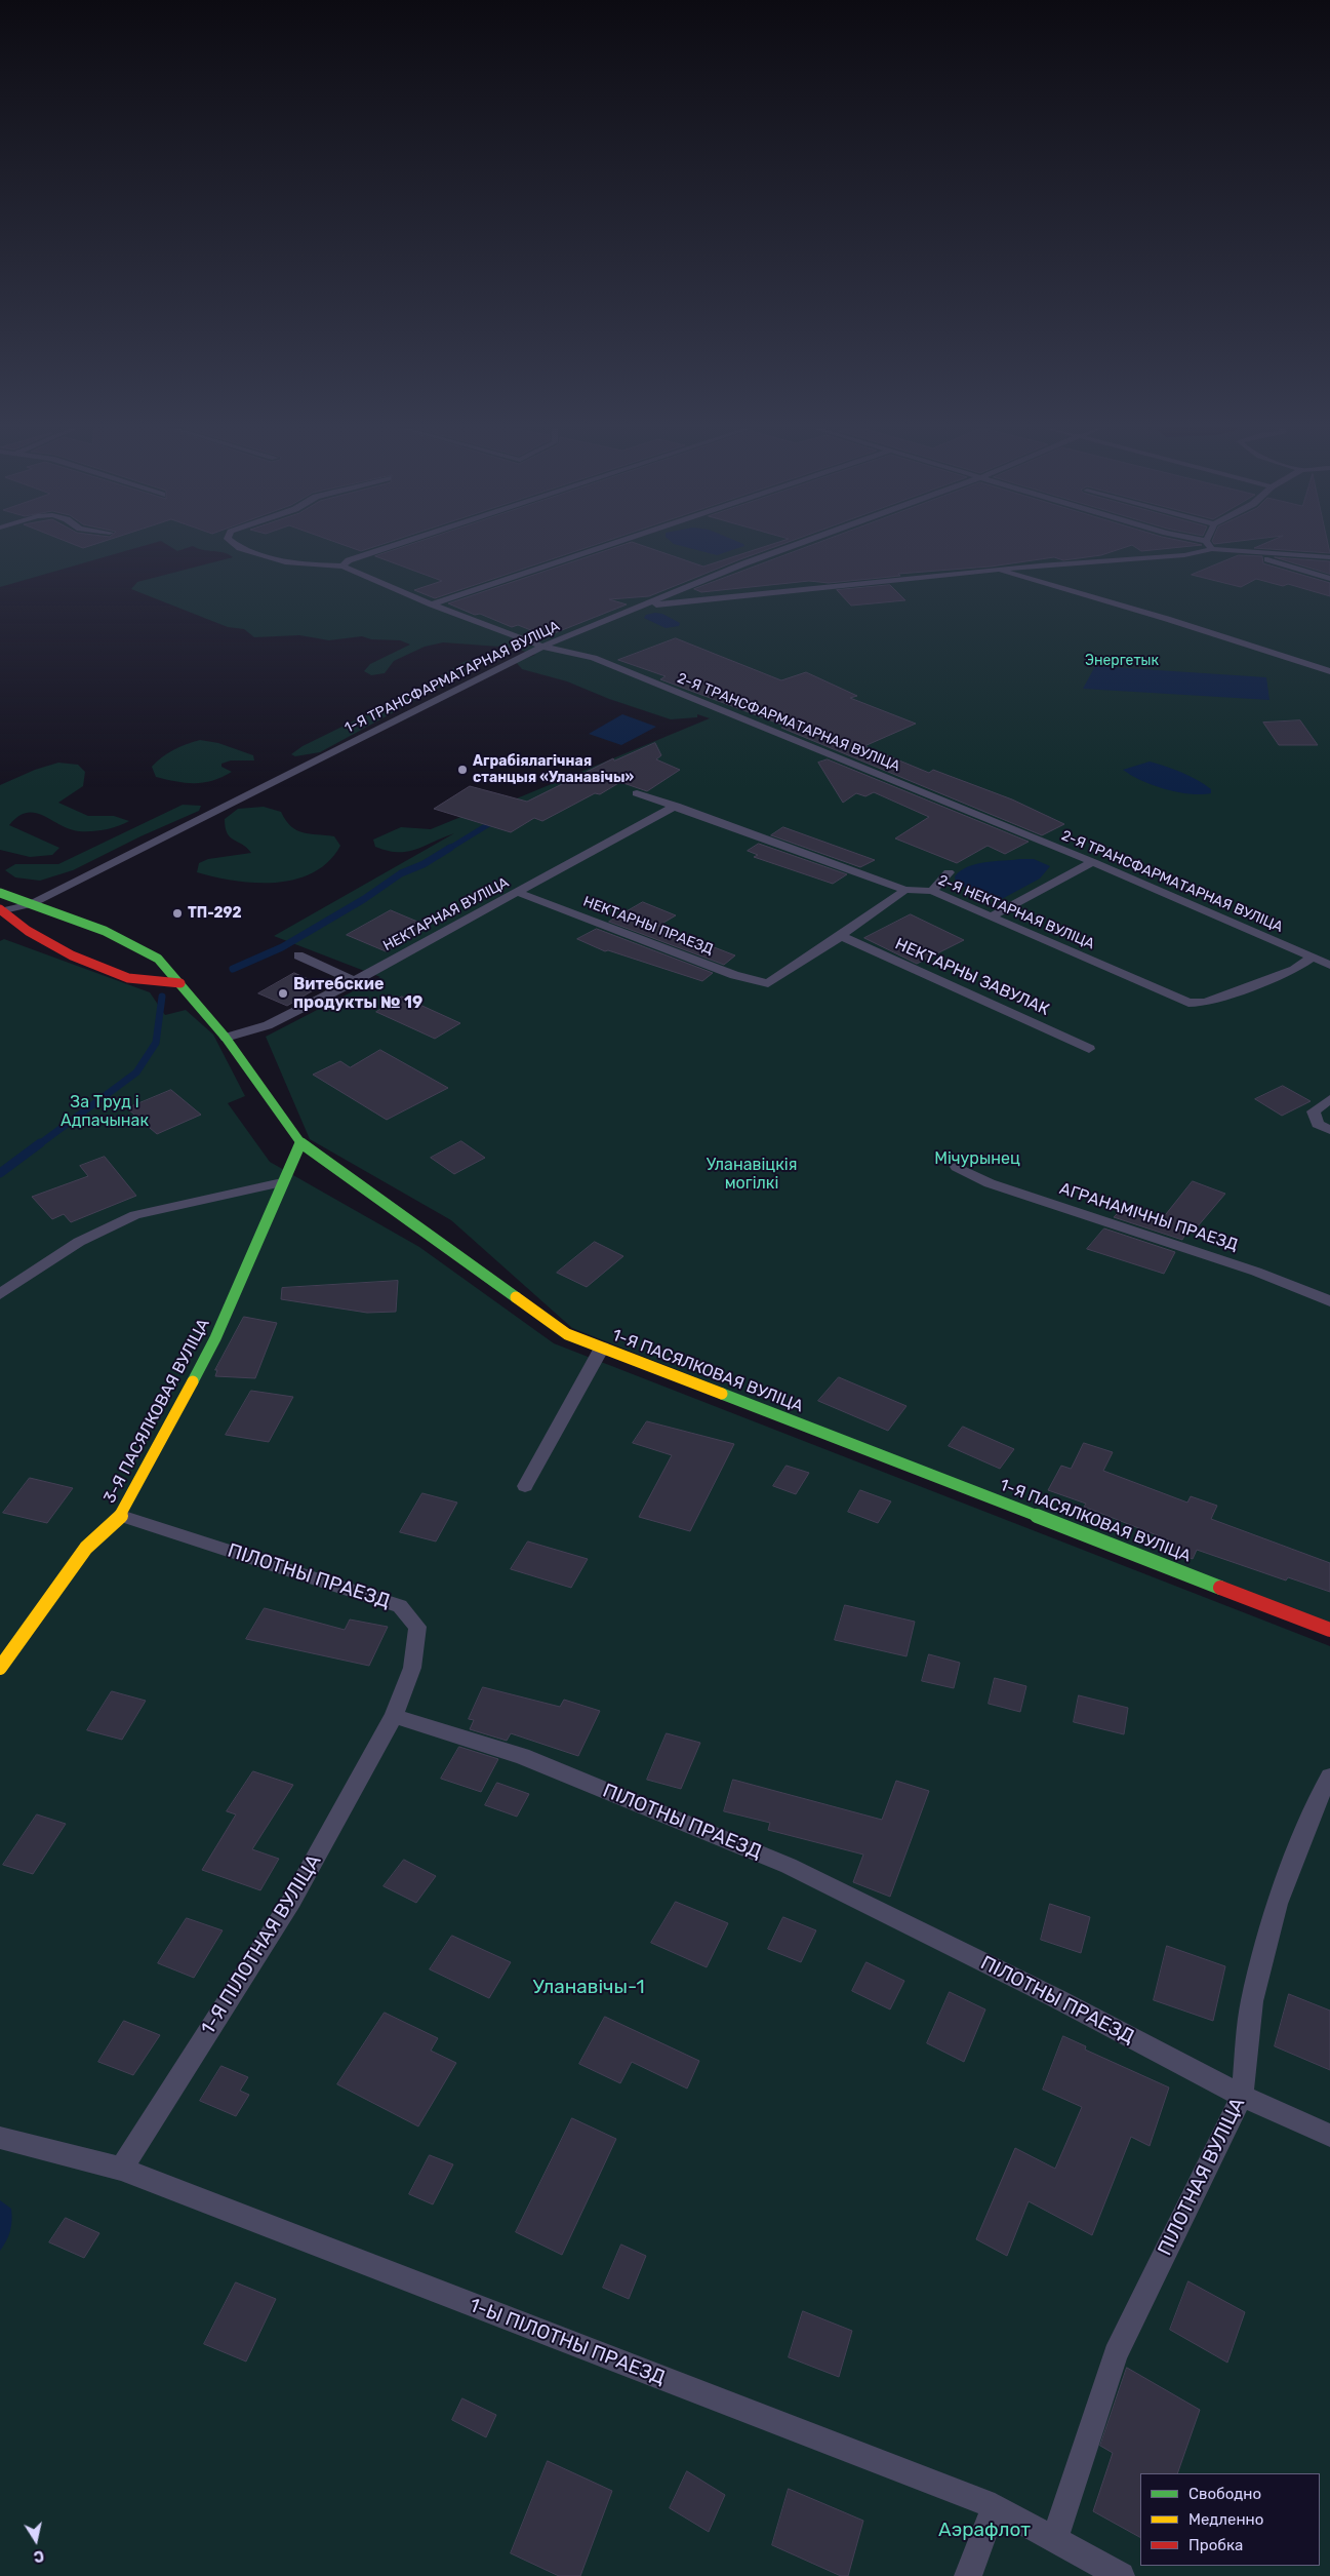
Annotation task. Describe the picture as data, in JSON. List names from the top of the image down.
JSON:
{
  "streets": {
    "street": ["1-Я ПАСЯЛКОВАЯ ВУЛІЦА", "3-Я ПАСЯЛКОВАЯ ВУЛІЦА"],
    "lane": [
      "1-Я ТРАНСФАРМАТАРНАЯ ВУЛІЦА",
      "2-Я ТРАНСФАРМАТАРНАЯ ВУЛІЦА",
      "2-Я НЕКТАРНАЯ ВУЛІЦА",
      "НЕКТАРНАЯ ВУЛІЦА",
      "НЕКТАРНЫ ПРАЕЗД",
      "НЕКТАРНЫ ЗАВУЛАК",
      "АГРАНАМІЧНЫ ПРАЕЗД",
      "ПІЛОТНЫ ПРАЕЗД",
      "1-Я ПІЛОТНАЯ ВУЛІЦА",
      "ПІЛОТНАЯ ВУЛІЦА",
      "1-Ы ПІЛОТНЫ ПРАЕЗД"
    ]
  },
  "crossings": [
    ["1-Я ТРАНСФАРМАТАРНАЯ ВУЛІЦА", "2-Я ТРАНСФАРМАТАРНАЯ ВУЛІЦА"],
    ["1-Я ТРАНСФАРМАТАРНАЯ ВУЛІЦА", "1-Я ПАСЯЛКОВАЯ ВУЛІЦА"],
    ["2-Я ТРАНСФАРМАТАРНАЯ ВУЛІЦА", "2-Я НЕКТАРНАЯ ВУЛІЦА"],
    ["2-Я НЕКТАРНАЯ ВУЛІЦА", "НЕКТАРНАЯ ВУЛІЦА"],
    ["НЕКТАРНАЯ ВУЛІЦА", "НЕКТАРНЫ ПРАЕЗД"],
    ["НЕКТАРНАЯ ВУЛІЦА", "1-Я ПАСЯЛКОВАЯ ВУЛІЦА"],
    ["НЕКТАРНЫ ПРАЕЗД", "НЕКТАРНЫ ЗАВУЛАК"],
    ["1-Я ПАСЯЛКОВАЯ ВУЛІЦА", "3-Я ПАСЯЛКОВАЯ ВУЛІЦА"],
    ["3-Я ПАСЯЛКОВАЯ ВУЛІЦА", "ПІЛОТНЫ ПРАЕЗД"],
    ["ПІЛОТНЫ ПРАЕЗД", "1-Я ПІЛОТНАЯ ВУЛІЦА"],
    ["ПІЛОТНЫ ПРАЕЗД", "ПІЛОТНАЯ ВУЛІЦА"],
    ["1-Я ПІЛОТНАЯ ВУЛІЦА", "1-Ы ПІЛОТНЫ ПРАЕЗД"],
    ["ПІЛОТНАЯ ВУЛІЦА", "1-Ы ПІЛОТНЫ ПРАЕЗД"]
  ],
  "parks": [
    "Энергетык",
    "За Труд і Адпачынак",
    "Мічурынец",
    "Уланавіцкія могілкі",
    "Уланавічы-1",
    "Аэрафлот"
  ],
  "places": ["Аграбіялагічная станцыя «Уланавічы»", "ТП-292", "Витебские продукты № 19"],
  "legend": ["Свободно", "Медленно", "Пробка"],
  "north": "bottom"
}
